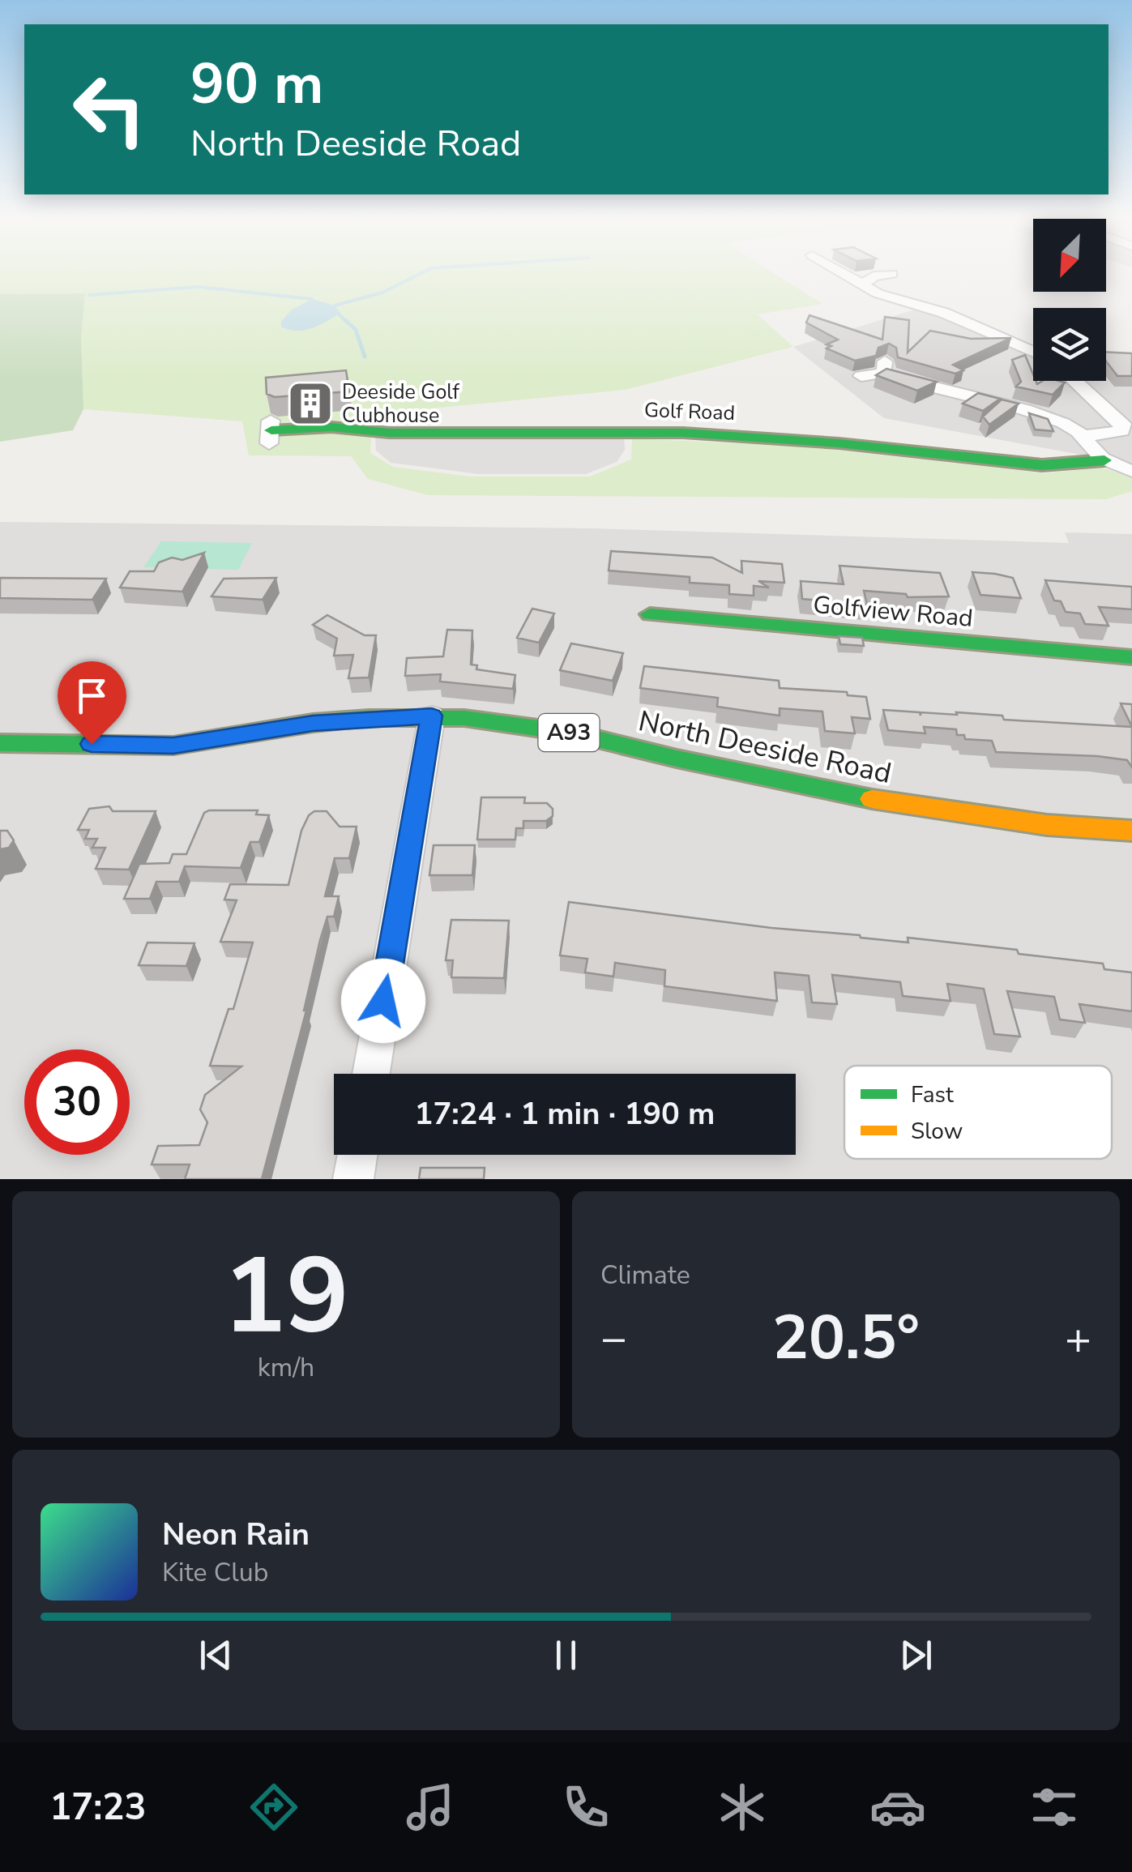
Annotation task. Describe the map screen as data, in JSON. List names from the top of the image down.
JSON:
{
  "streets": {
    "street": [
      "Golf Road",
      "Golfview Road",
      "A93",
      "North Deeside Road"
    ]
  },
  "places": {
    "building": ["Deeside Golf Clubhouse"]
  },
  "legend": ["Fast", "Slow"],
  "north": "bottom left",
  "page": {
    "turn": ["90 m", "North Deeside Road"],
    "limit": "30",
    "trip": "17:24 · 1 min · 190 m",
    "tile": [
      ["19", "km/h"],
      "Climate"
    ],
    "heat": ["−", "20.5°", "+"],
    "song": ["Neon Rain", "Kite Club"],
    "tabs": "17:23"
  }
}
